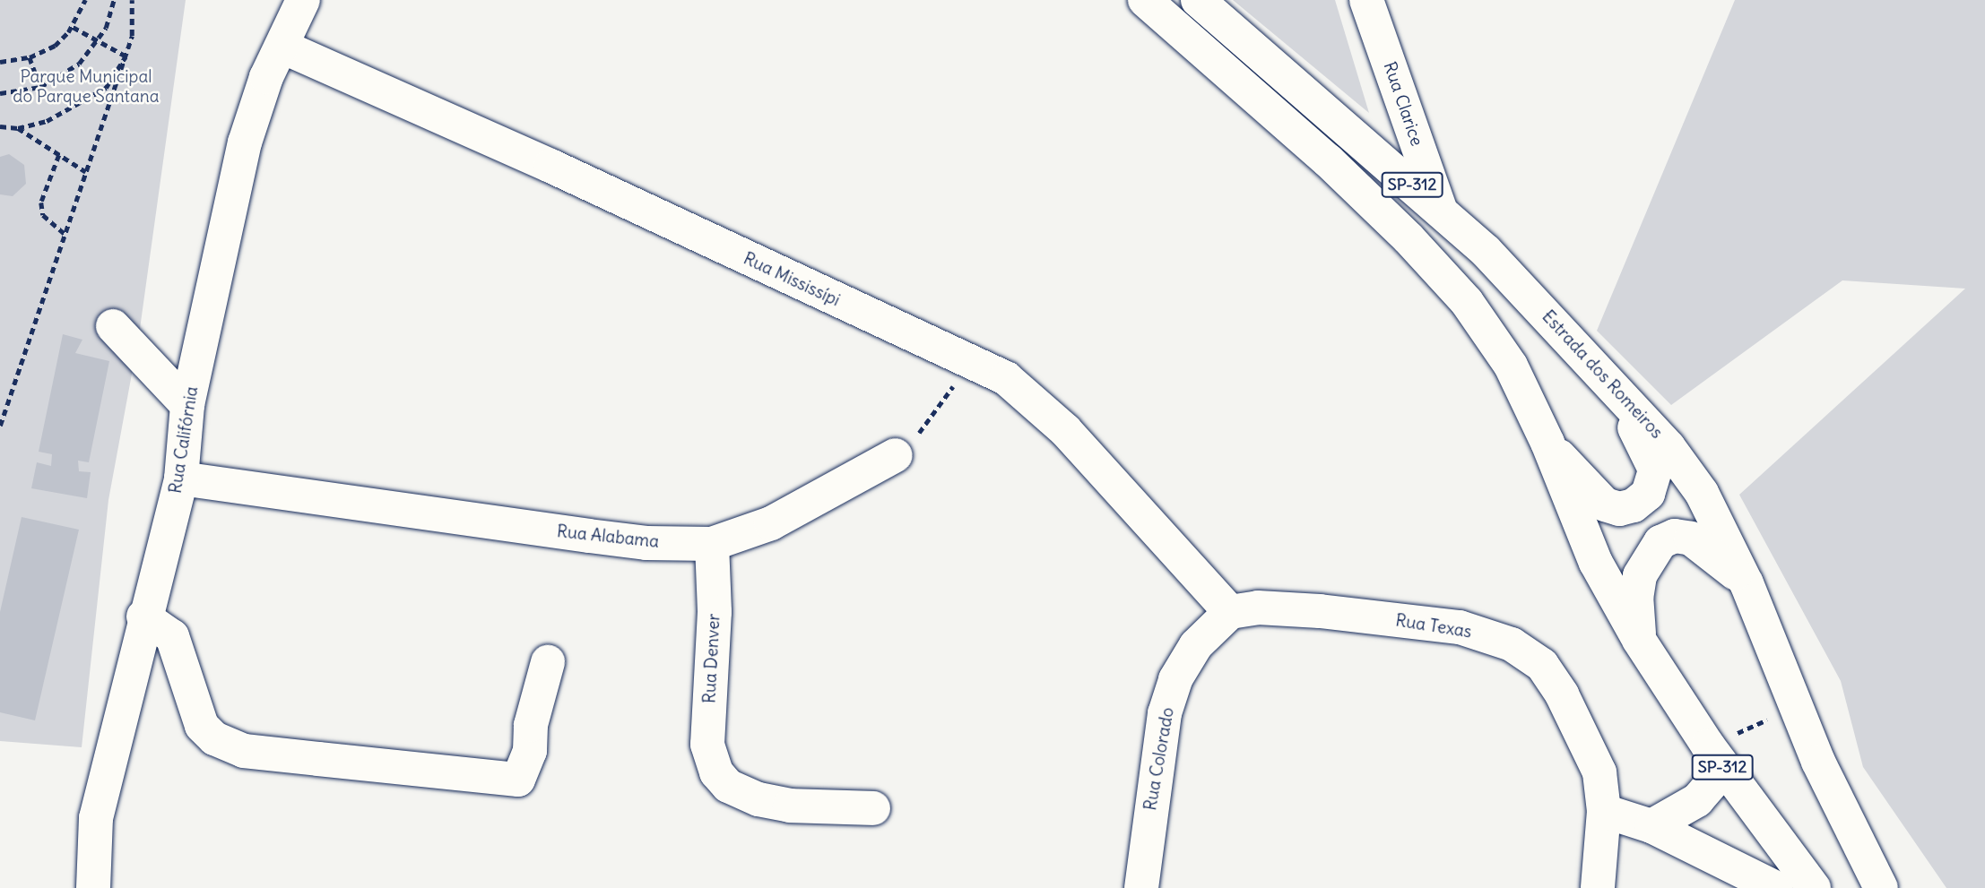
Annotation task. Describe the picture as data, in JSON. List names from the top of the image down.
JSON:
{
  "streets": {
    "street": [
      "Rua Clarice",
      "SP-312",
      "Rua Mississípi",
      "Estrada dos Romeiros",
      "Rua Califórnia",
      "Rua Alabama",
      "Rua Texas",
      "Rua Denver",
      "Rua Colorado"
    ]
  },
  "crossings": [
    ["Rua Clarice", "Estrada dos Romeiros"],
    ["Rua Mississípi", "Rua Califórnia"],
    ["Rua Mississípi", "Rua Texas"],
    ["Rua Mississípi", "Rua Colorado"],
    ["Rua Califórnia", "Rua Alabama"],
    ["Rua Alabama", "Rua Denver"],
    ["Rua Texas", "Rua Colorado"]
  ],
  "parks": ["Parque Municipal do Parque Santana"]
}
